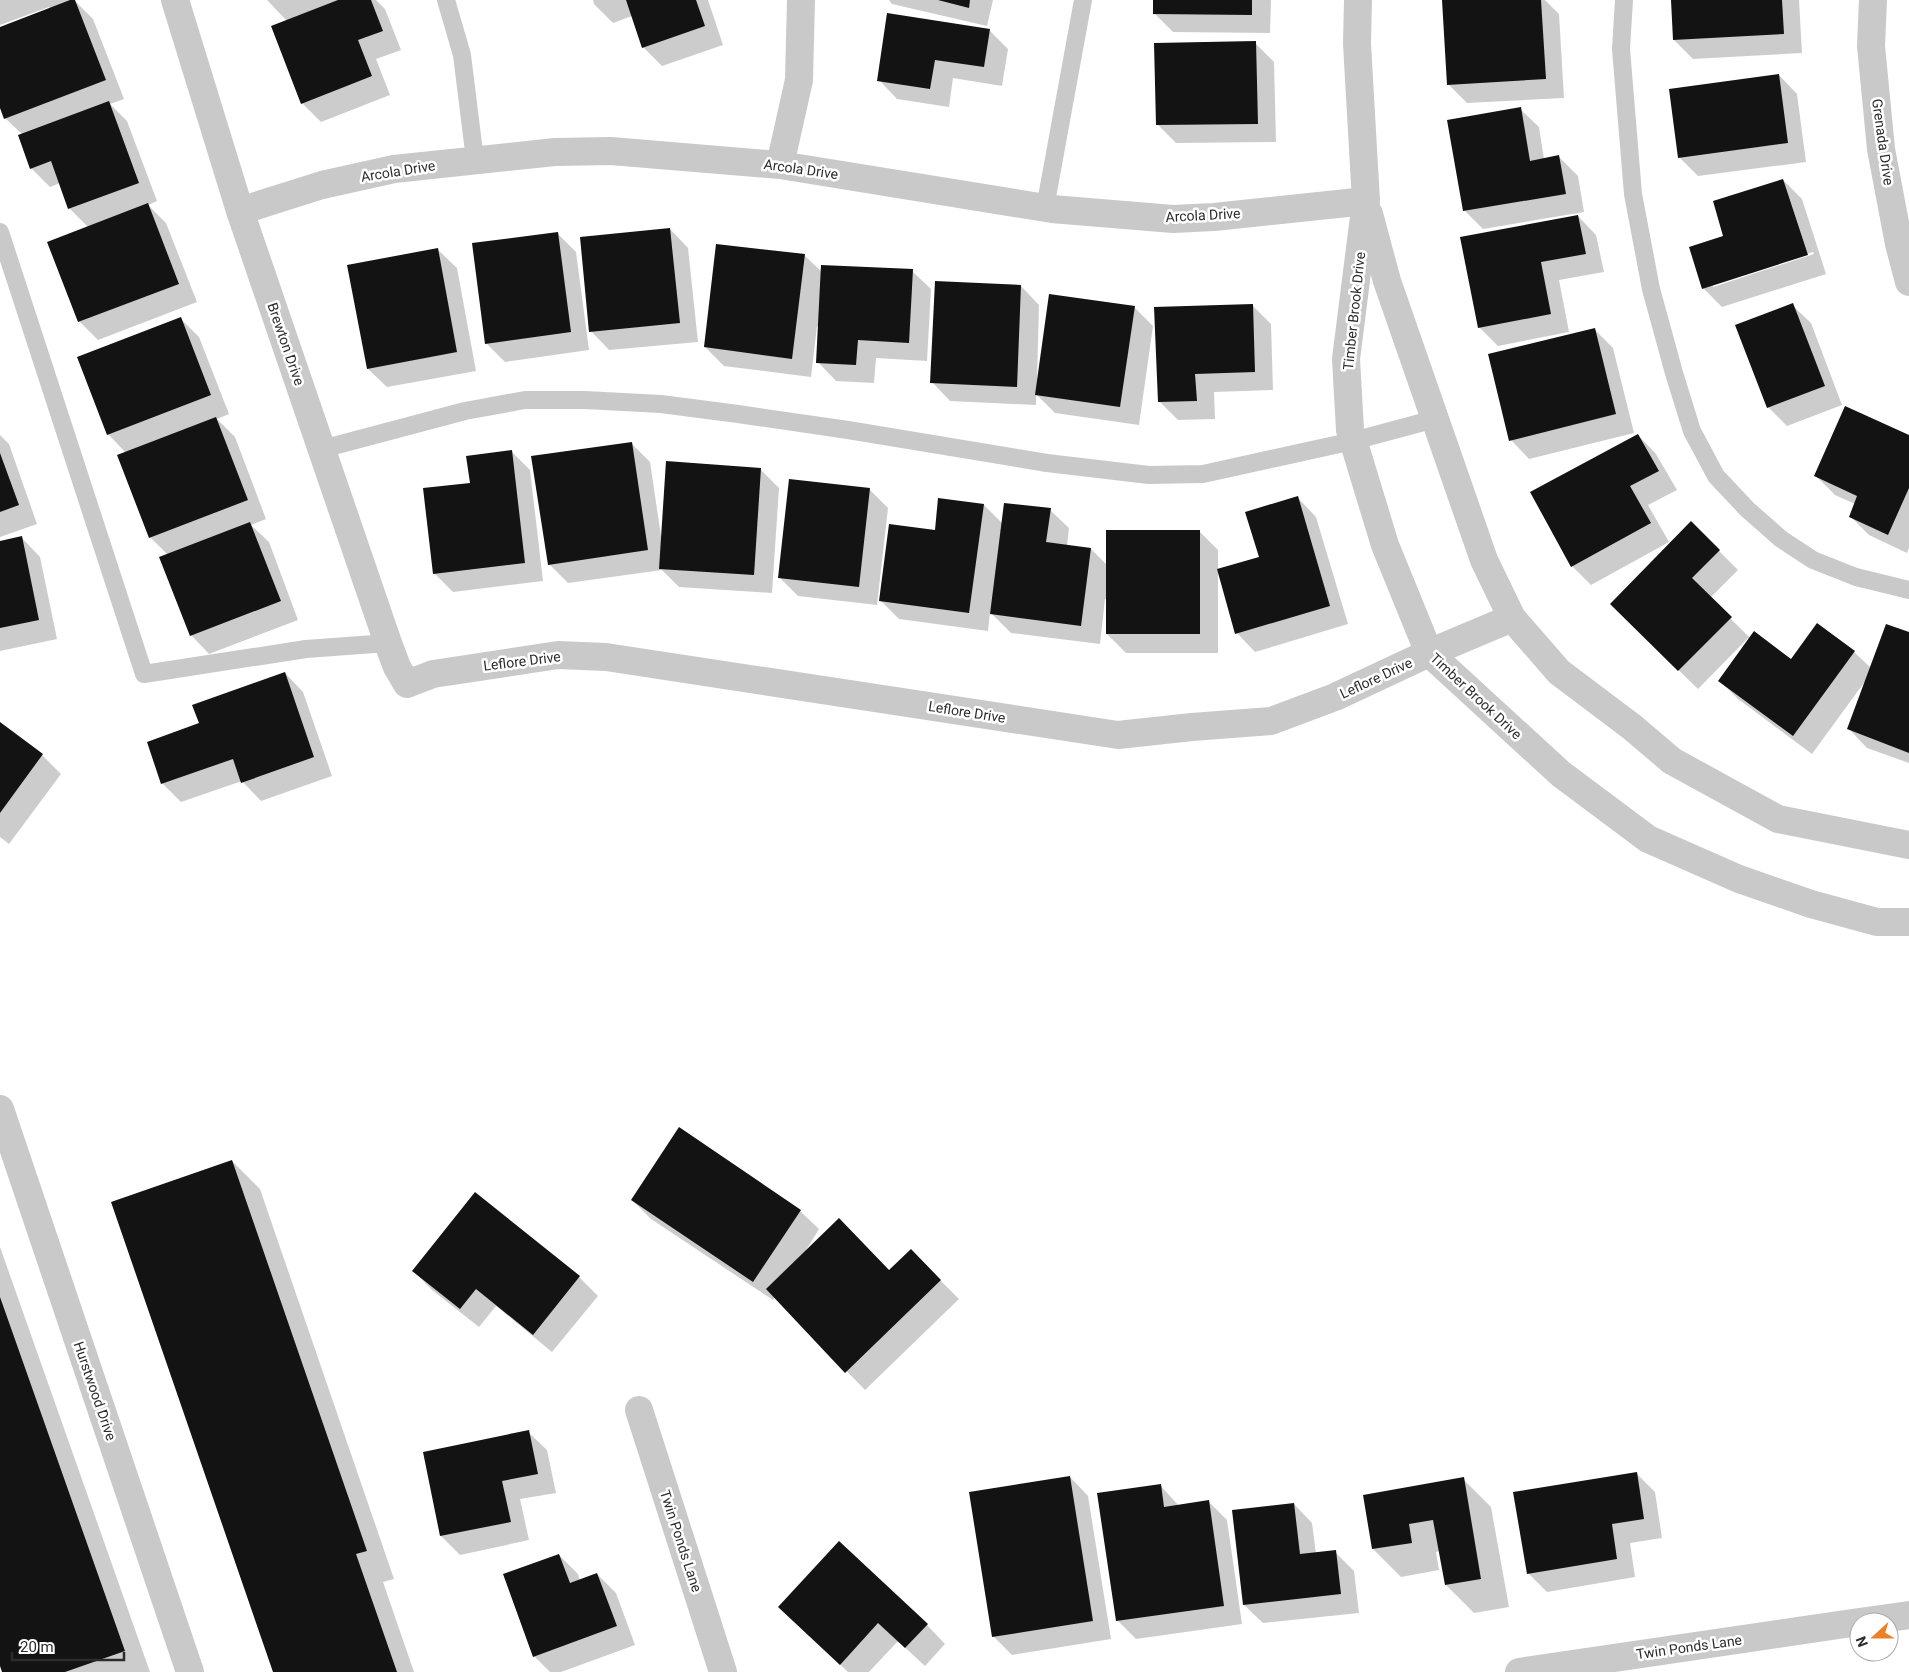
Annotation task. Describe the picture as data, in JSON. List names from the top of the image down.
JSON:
{
  "streets": {
    "street": [
      "Grenada Drive",
      "Arcola Drive",
      "Timber Brook Drive",
      "Brewton Drive",
      "Leflore Drive",
      "Hurstwood Drive",
      "Twin Ponds Lane"
    ]
  },
  "crossings": [
    ["Arcola Drive", "Timber Brook Drive"],
    ["Arcola Drive", "Brewton Drive"],
    ["Timber Brook Drive", "Leflore Drive"],
    ["Brewton Drive", "Leflore Drive"]
  ],
  "scale_bar": "20 m",
  "north": "left"
}
